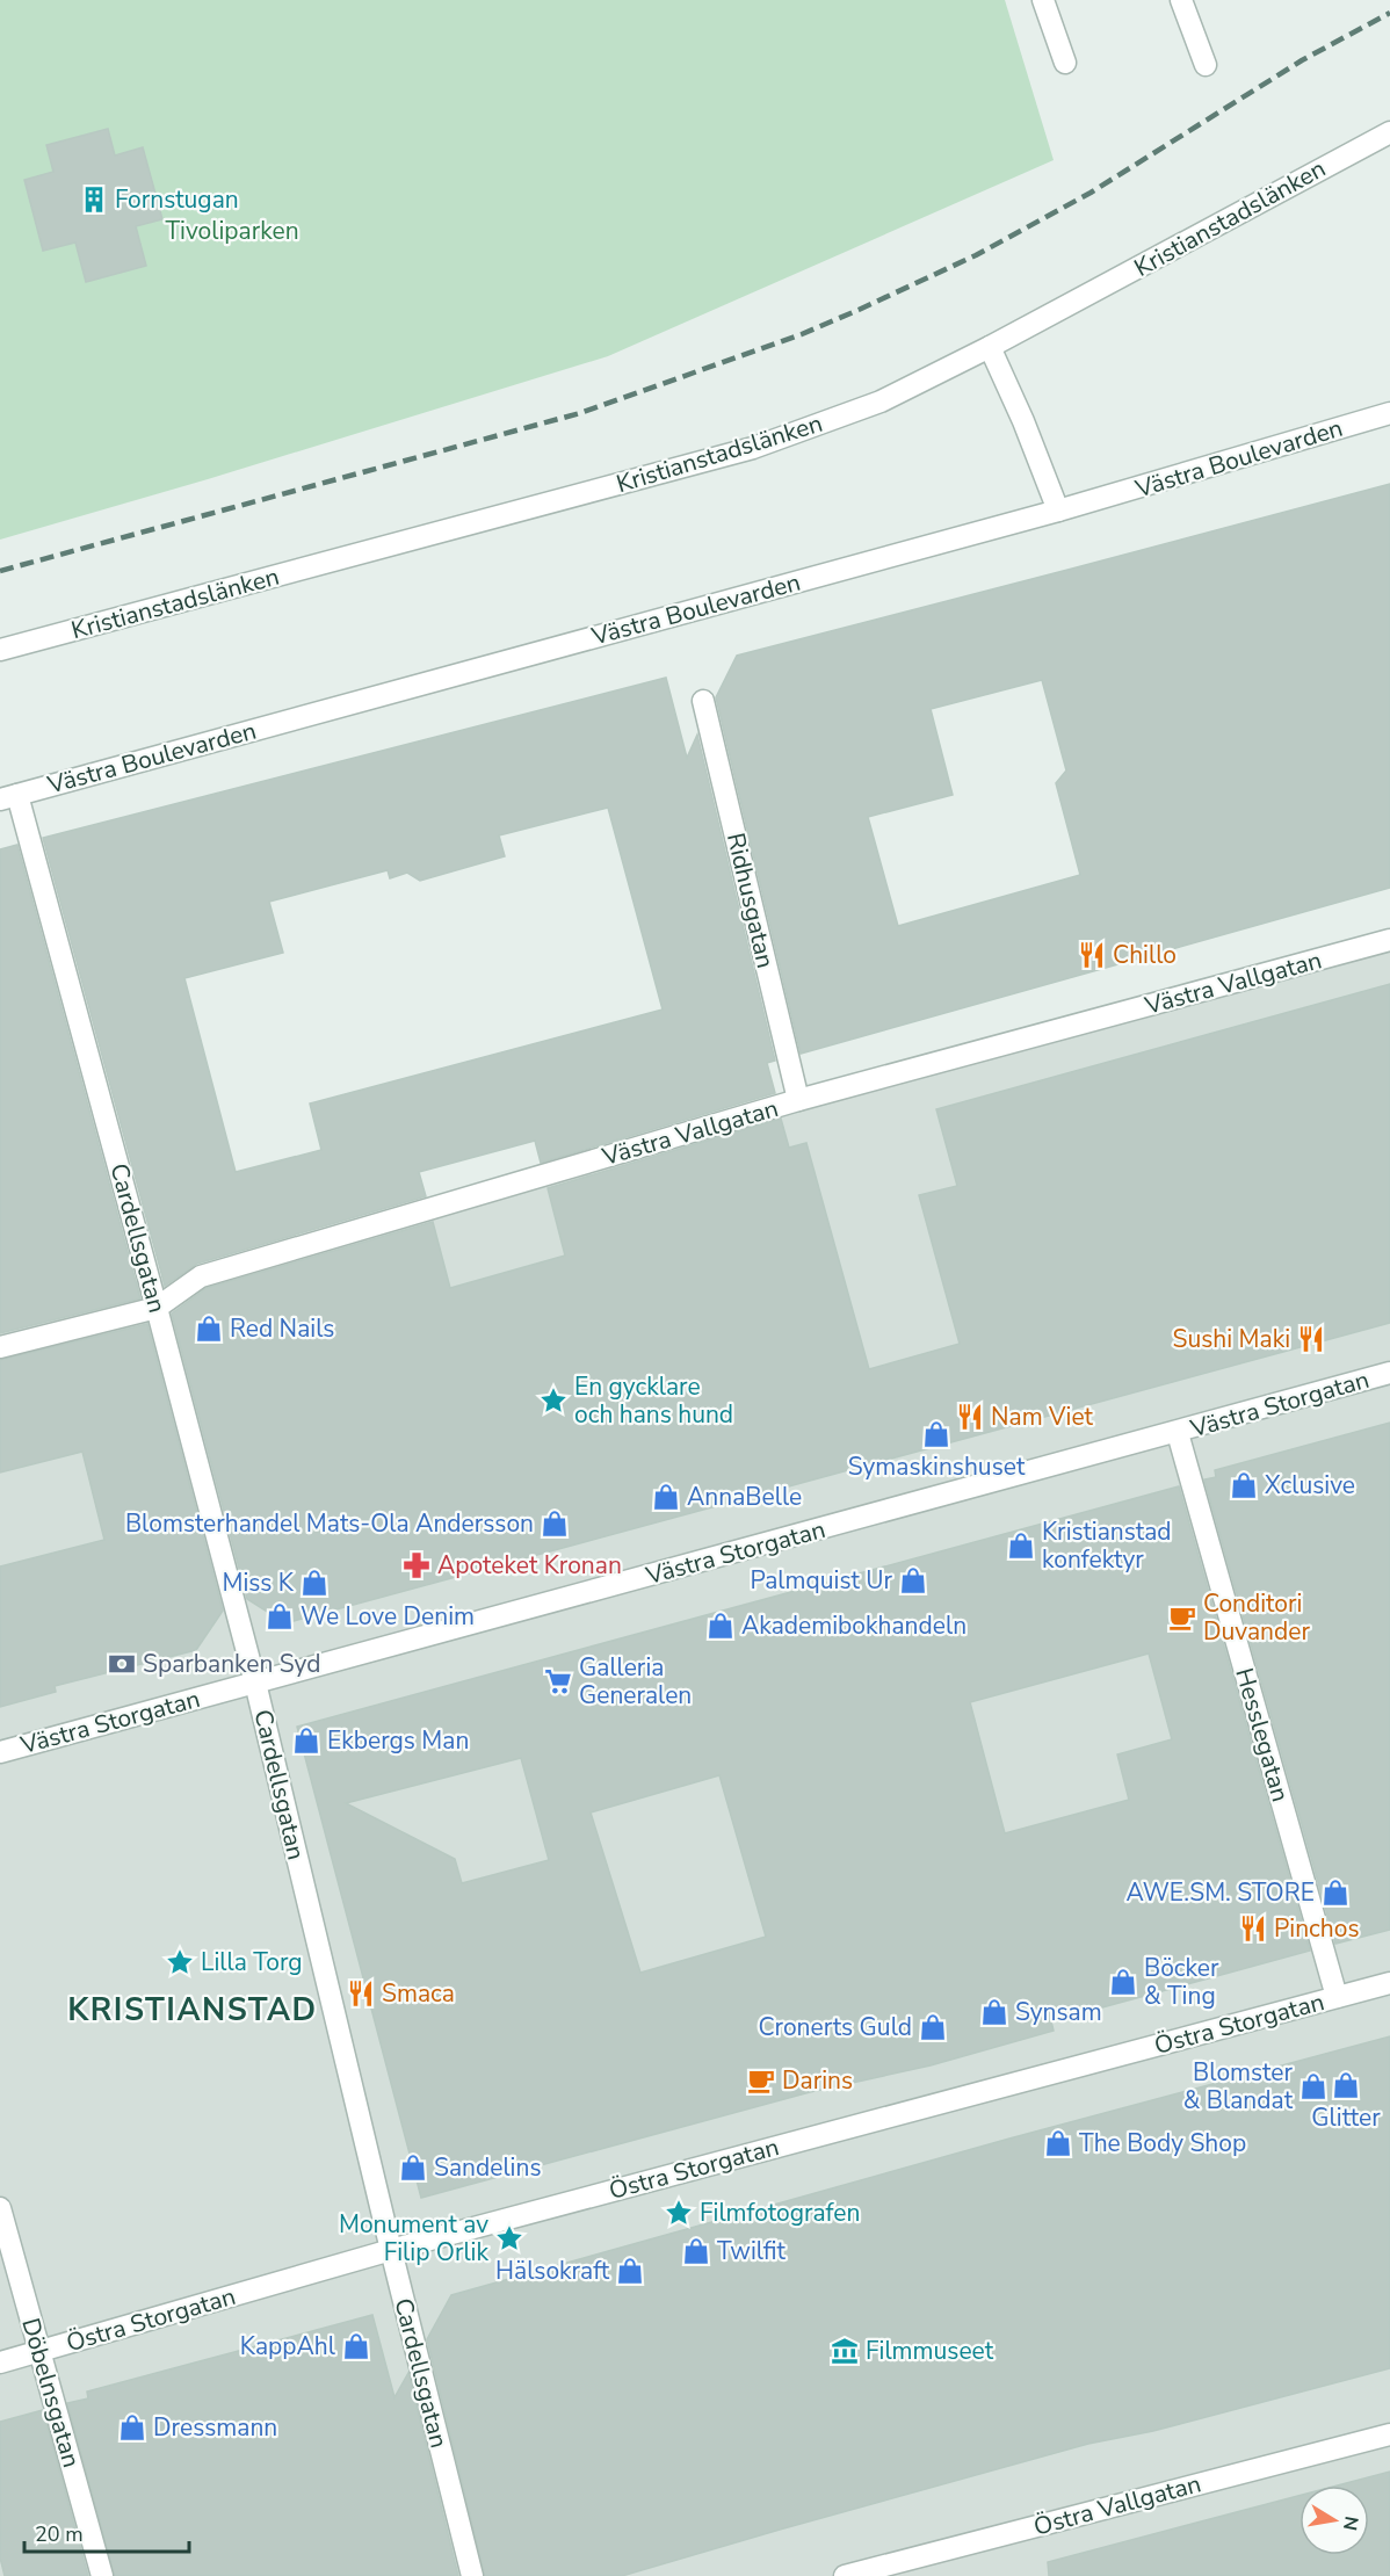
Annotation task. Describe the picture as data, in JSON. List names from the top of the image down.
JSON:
{
  "streets": {
    "street": [
      "Kristianstadslänken",
      "Västra Boulevarden",
      "Ridhusgatan",
      "Västra Vallgatan",
      "Cardellsgatan",
      "Västra Storgatan",
      "Hesslegatan",
      "Östra Storgatan",
      "Döbelnsgatan",
      "Östra Vallgatan"
    ]
  },
  "crossings": [
    ["Västra Boulevarden", "Cardellsgatan"],
    ["Ridhusgatan", "Västra Vallgatan"],
    ["Västra Vallgatan", "Cardellsgatan"],
    ["Cardellsgatan", "Västra Storgatan"],
    ["Cardellsgatan", "Östra Storgatan"],
    ["Västra Storgatan", "Hesslegatan"],
    ["Hesslegatan", "Östra Storgatan"],
    ["Östra Storgatan", "Döbelnsgatan"]
  ],
  "districts": ["KRISTIANSTAD"],
  "parks": ["Tivoliparken"],
  "places": {
    "building": ["Fornstugan"],
    "restaurant": [
      "Chillo",
      "Sushi Maki",
      "Nam Viet",
      "Pinchos",
      "Smaca"
    ],
    "shop": [
      "Red Nails",
      "Symaskinshuset",
      "Xclusive",
      "AnnaBelle",
      "Blomsterhandel Mats-Ola Andersson",
      "Kristianstad konfektyr",
      "Palmquist Ur",
      "Miss K",
      "We Love Denim",
      "Akademibokhandeln",
      "Ekbergs Man",
      "AWE.SM. STORE",
      "Böcker & Ting",
      "Synsam",
      "Cronerts Guld",
      "Glitter",
      "Blomster & Blandat",
      "The Body Shop",
      "Sandelins",
      "Twilfit",
      "Hälsokraft",
      "KappAhl",
      "Dressmann"
    ],
    "place": [
      "En gycklare och hans hund",
      "Lilla Torg",
      "Filmfotografen",
      "Monument av Filip Orlik"
    ],
    "pharmacy": ["Apoteket Kronan"],
    "cafe": ["Conditori Duvander", "Darins"],
    "bank": ["Sparbanken Syd"],
    "supermarket": ["Galleria Generalen"],
    "museum": ["Filmmuseet"]
  },
  "scale_bar": "20 m",
  "north": "right"
}
